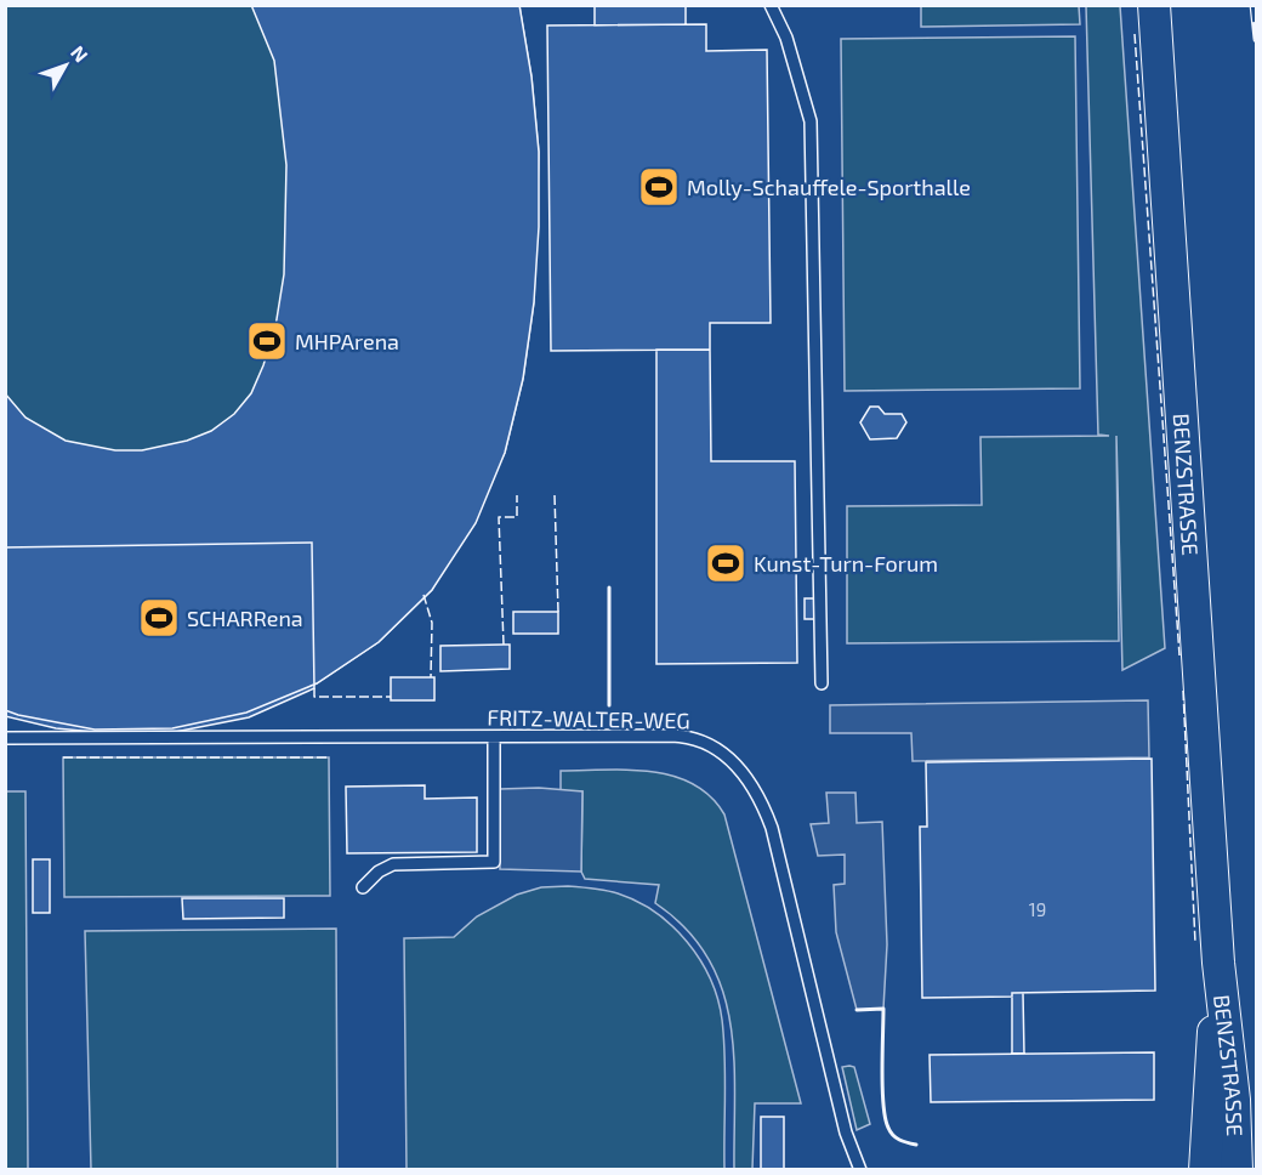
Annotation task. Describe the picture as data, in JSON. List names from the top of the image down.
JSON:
{
  "streets": {
    "main road": ["BENZSTRASSE"],
    "lane": ["FRITZ-WALTER-WEG"]
  },
  "places": {
    "sports": [
      "Molly-Schauffele-Sporthalle",
      "MHPArena",
      "Kunst-Turn-Forum",
      "SCHARRena"
    ]
  },
  "house_numbers": ["19"],
  "north": "top right"
}
